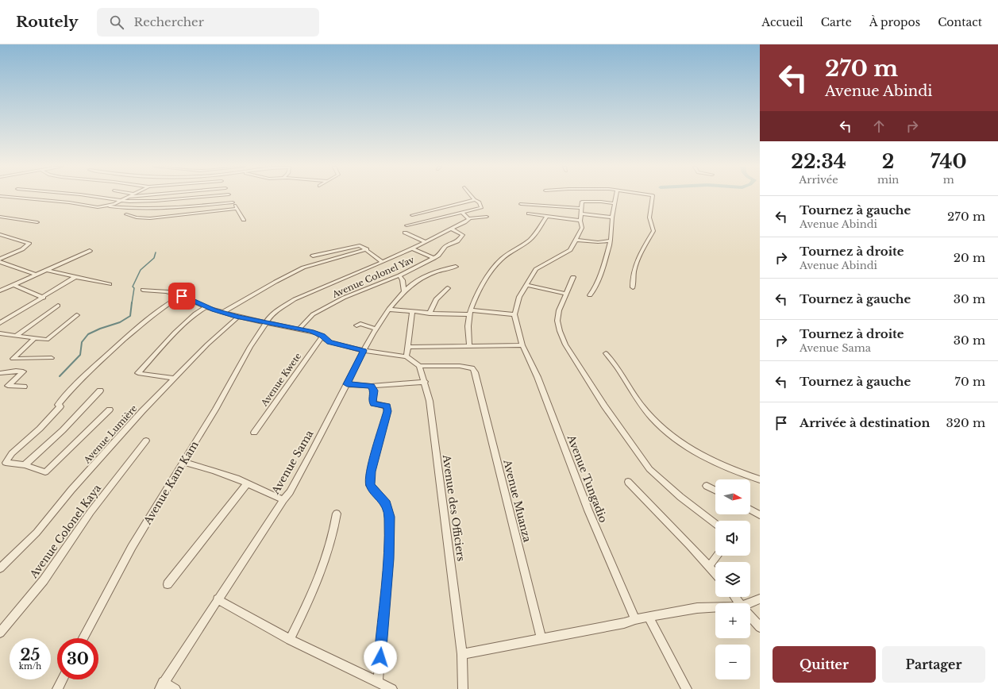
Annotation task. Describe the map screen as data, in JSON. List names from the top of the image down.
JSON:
{
  "streets": {
    "street": [
      "Avenue Colonel Yav",
      "Avenue Kwete",
      "Avenue Lumière",
      "Avenue Sama",
      "Avenue Tungadio",
      "Avenue Kam Kam",
      "Avenue Muanza",
      "Avenue des Officiers",
      "Avenue Colonel Kaya"
    ]
  },
  "crossings": [
    ["Avenue Colonel Yav", "Avenue Kam Kam"],
    ["Avenue Muanza", "Avenue des Officiers"]
  ],
  "north": "right",
  "page": {
    "header": "Routely",
    "search": "Rechercher",
    "nav": [
      "Accueil",
      "Carte",
      "À propos",
      "Contact"
    ],
    "turn": ["270 m", "Avenue Abindi"],
    "eta": [
      "22:34",
      "Arrivée",
      "2",
      "min",
      "740",
      "m"
    ],
    "list": [
      {
        "name": "Tournez à gauche",
        "note": "Avenue Abindi",
        "value": "270 m"
      },
      {
        "name": "Tournez à droite",
        "note": "Avenue Abindi",
        "value": "20 m"
      },
      {
        "name": "Tournez à gauche",
        "value": "30 m"
      },
      {
        "name": "Tournez à droite",
        "note": "Avenue Sama",
        "value": "30 m"
      },
      {
        "name": "Tournez à gauche",
        "value": "70 m"
      },
      {
        "name": "Arrivée à destination",
        "value": "320 m"
      }
    ],
    "map_buttons": ["+", "−"],
    "speed": "25 km/h",
    "limit": "30",
    "buttons": ["Quitter", "Partager"]
  }
}
